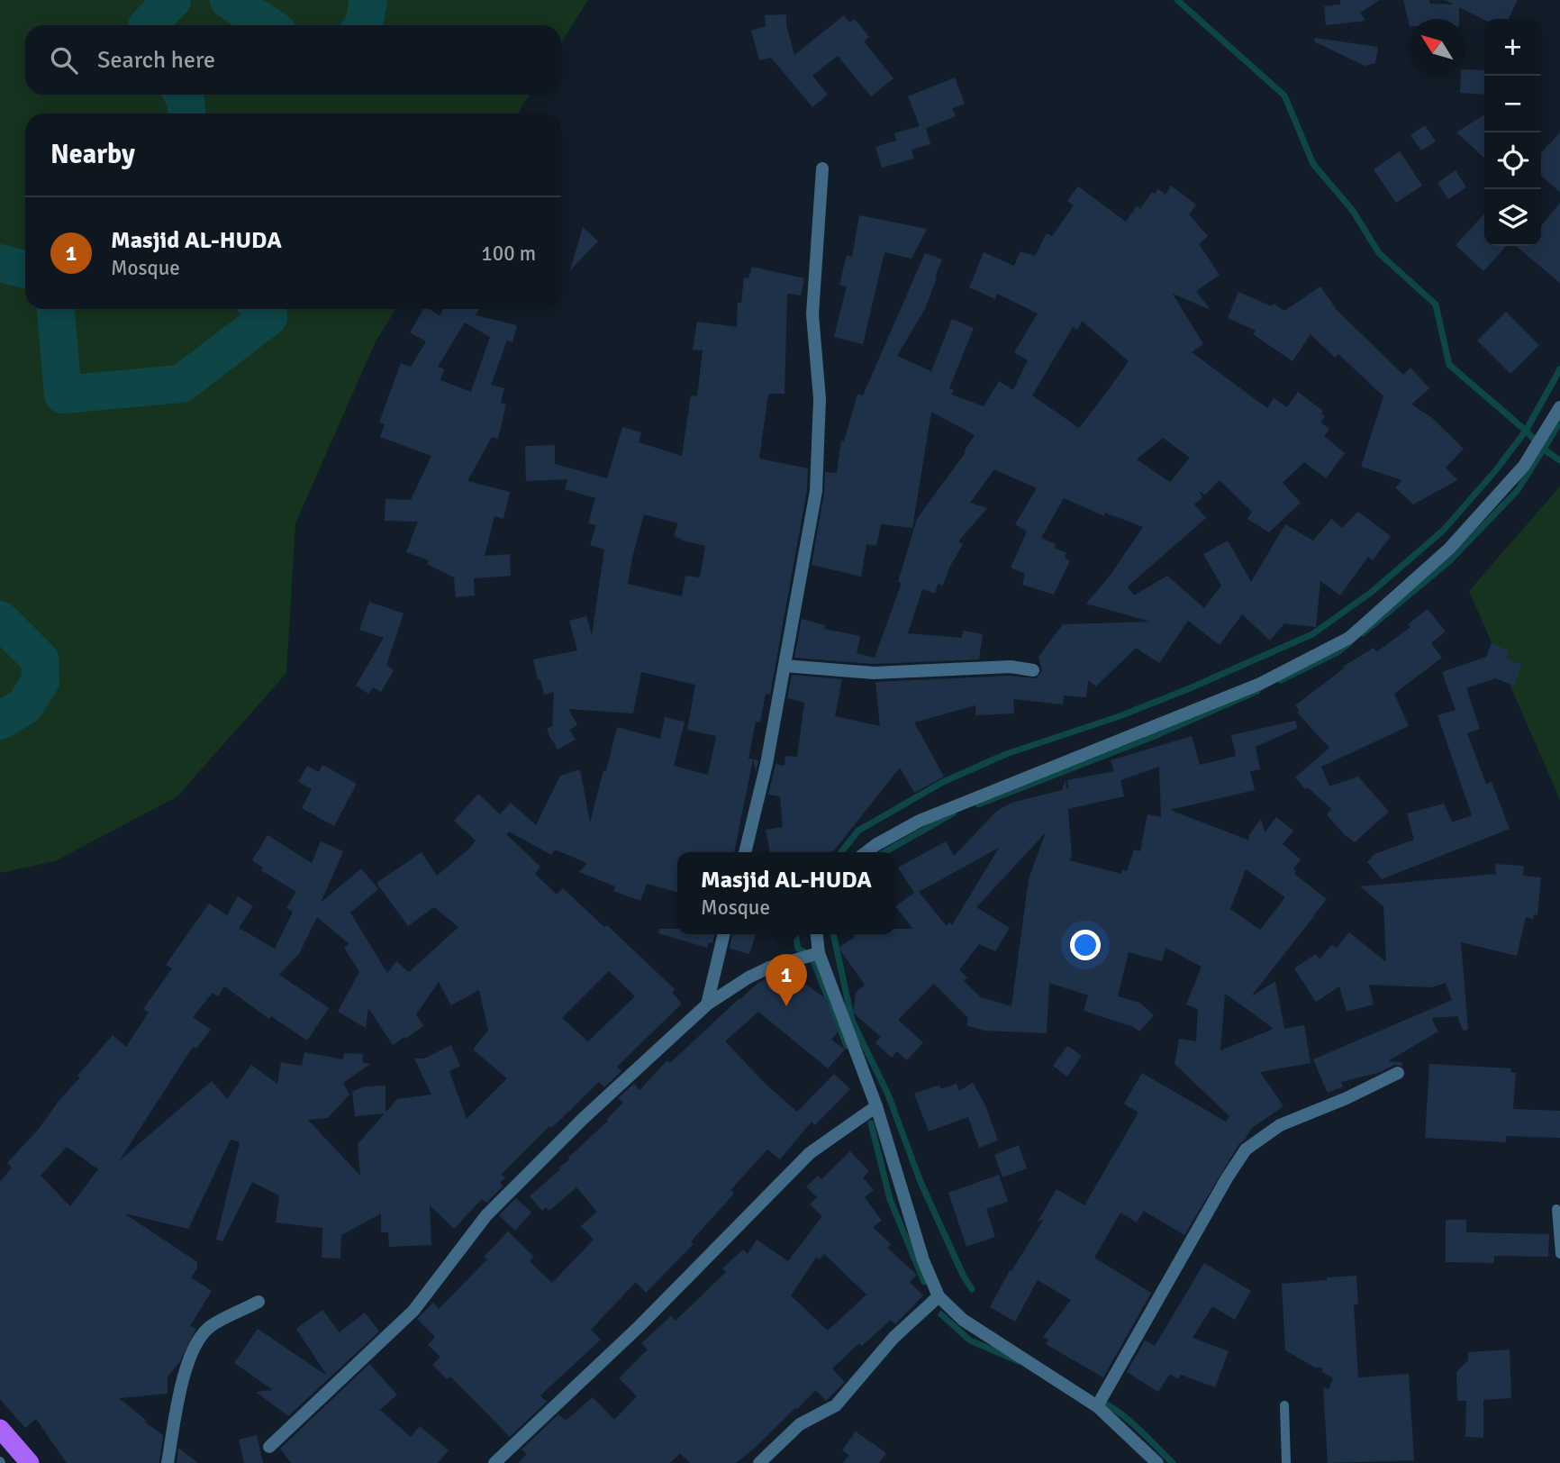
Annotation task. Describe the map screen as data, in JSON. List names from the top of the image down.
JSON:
{
  "north": "top left",
  "page": {
    "map_buttons": ["+", "−"],
    "search": "Search here",
    "heading": "Nearby",
    "list": [
      {
        "mark": "1",
        "name": "Masjid AL-HUDA",
        "note": "Mosque",
        "value": "100 m"
      }
    ],
    "popup": ["Masjid AL-HUDA", "Mosque"],
    "pins": "1"
  }
}
